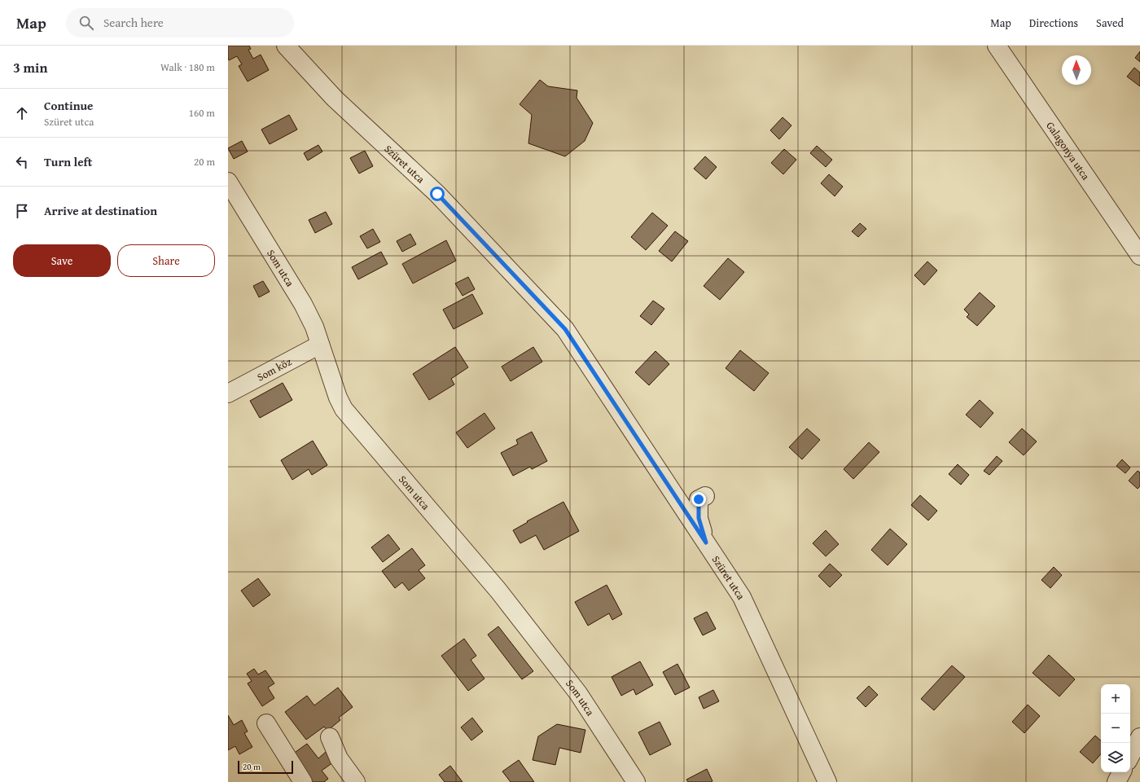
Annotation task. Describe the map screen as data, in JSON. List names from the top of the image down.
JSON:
{
  "streets": {
    "street": [
      "Galagonya utca",
      "Szüret utca",
      "Som utca",
      "Som köz"
    ]
  },
  "crossings": [
    ["Som utca", "Som köz"]
  ],
  "scale_bar": "20 m",
  "north": "top",
  "page": {
    "header": "Map",
    "search": "Search here",
    "nav": ["Map", "Directions", "Saved"],
    "heading": ["3 min", "Walk · 180 m"],
    "list": [
      ["Continue", "Szüret utca", "160 m"],
      ["Turn left", "20 m"],
      "Arrive at destination"
    ],
    "buttons": ["Save", "Share"],
    "map_buttons": ["+", "−"],
    "scale": "20 m"
  }
}
